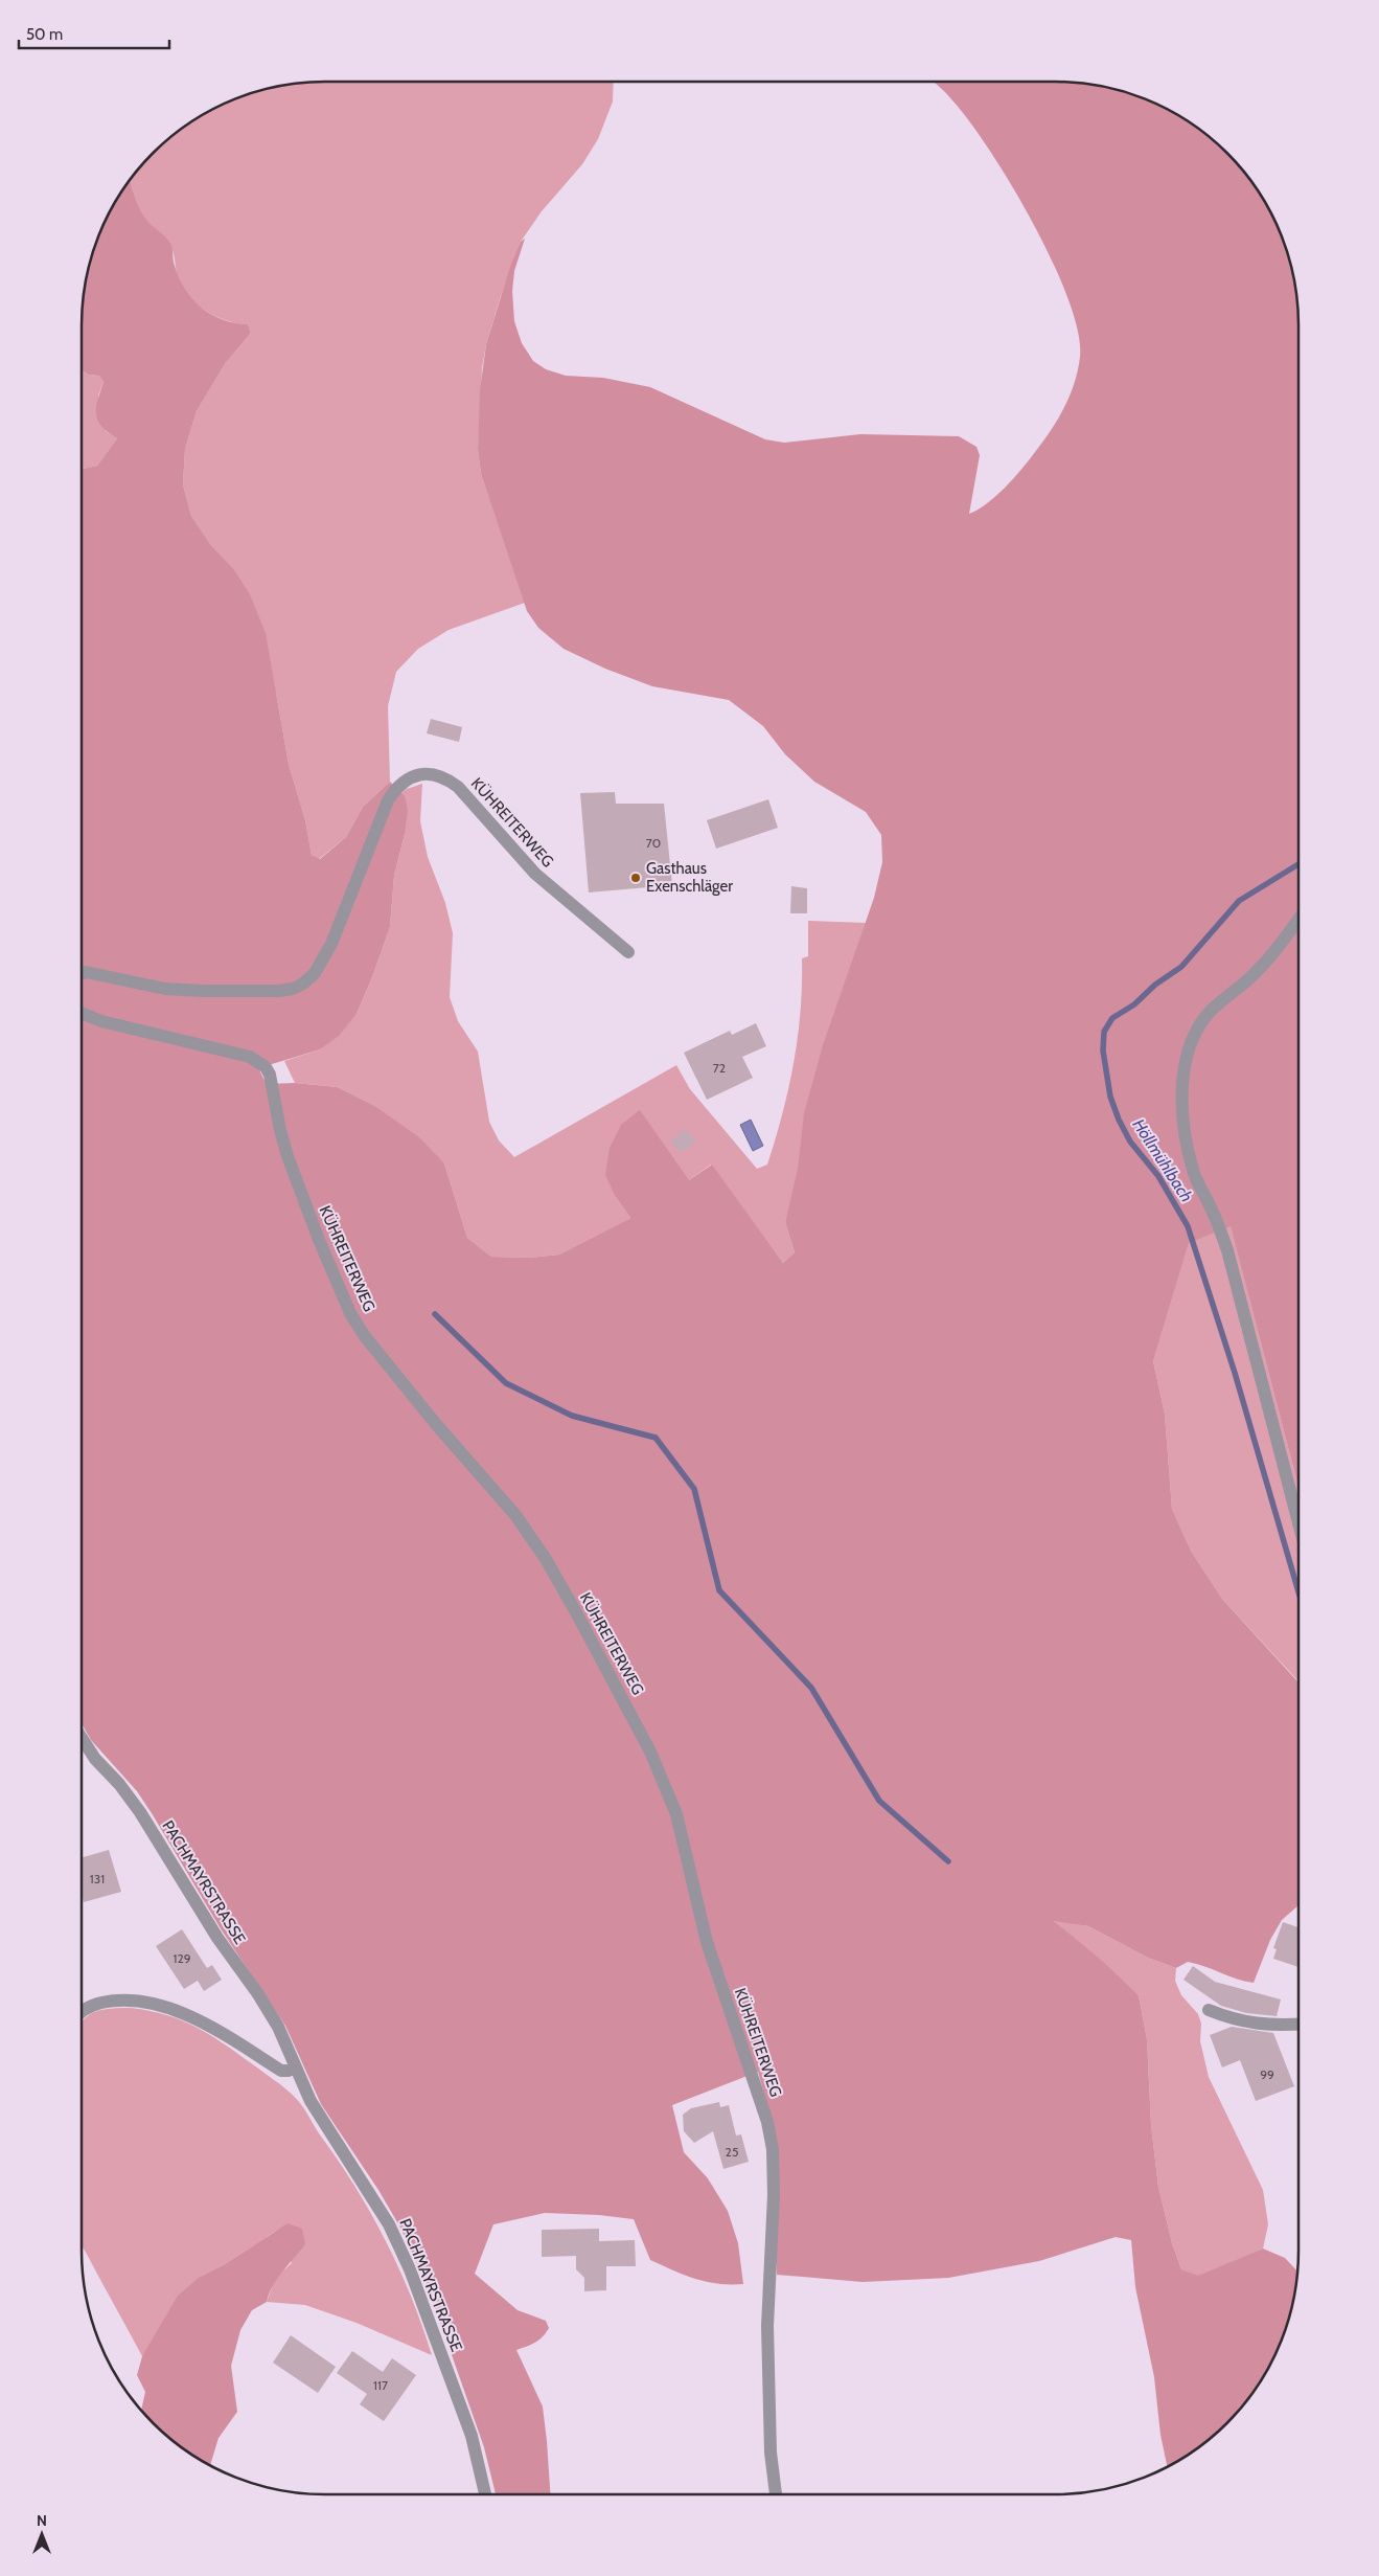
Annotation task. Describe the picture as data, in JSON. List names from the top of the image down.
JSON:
{
  "streets": {
    "street": ["KÜHREITERWEG", "PACHMAYRSTRASSE"]
  },
  "water": ["Höllmühlbach"],
  "places": ["Gasthaus Exenschläger"],
  "house_numbers": [
    "70",
    "72",
    "131",
    "129",
    "99",
    "25",
    "117"
  ],
  "scale_bar": "50 m",
  "north": "top"
}
